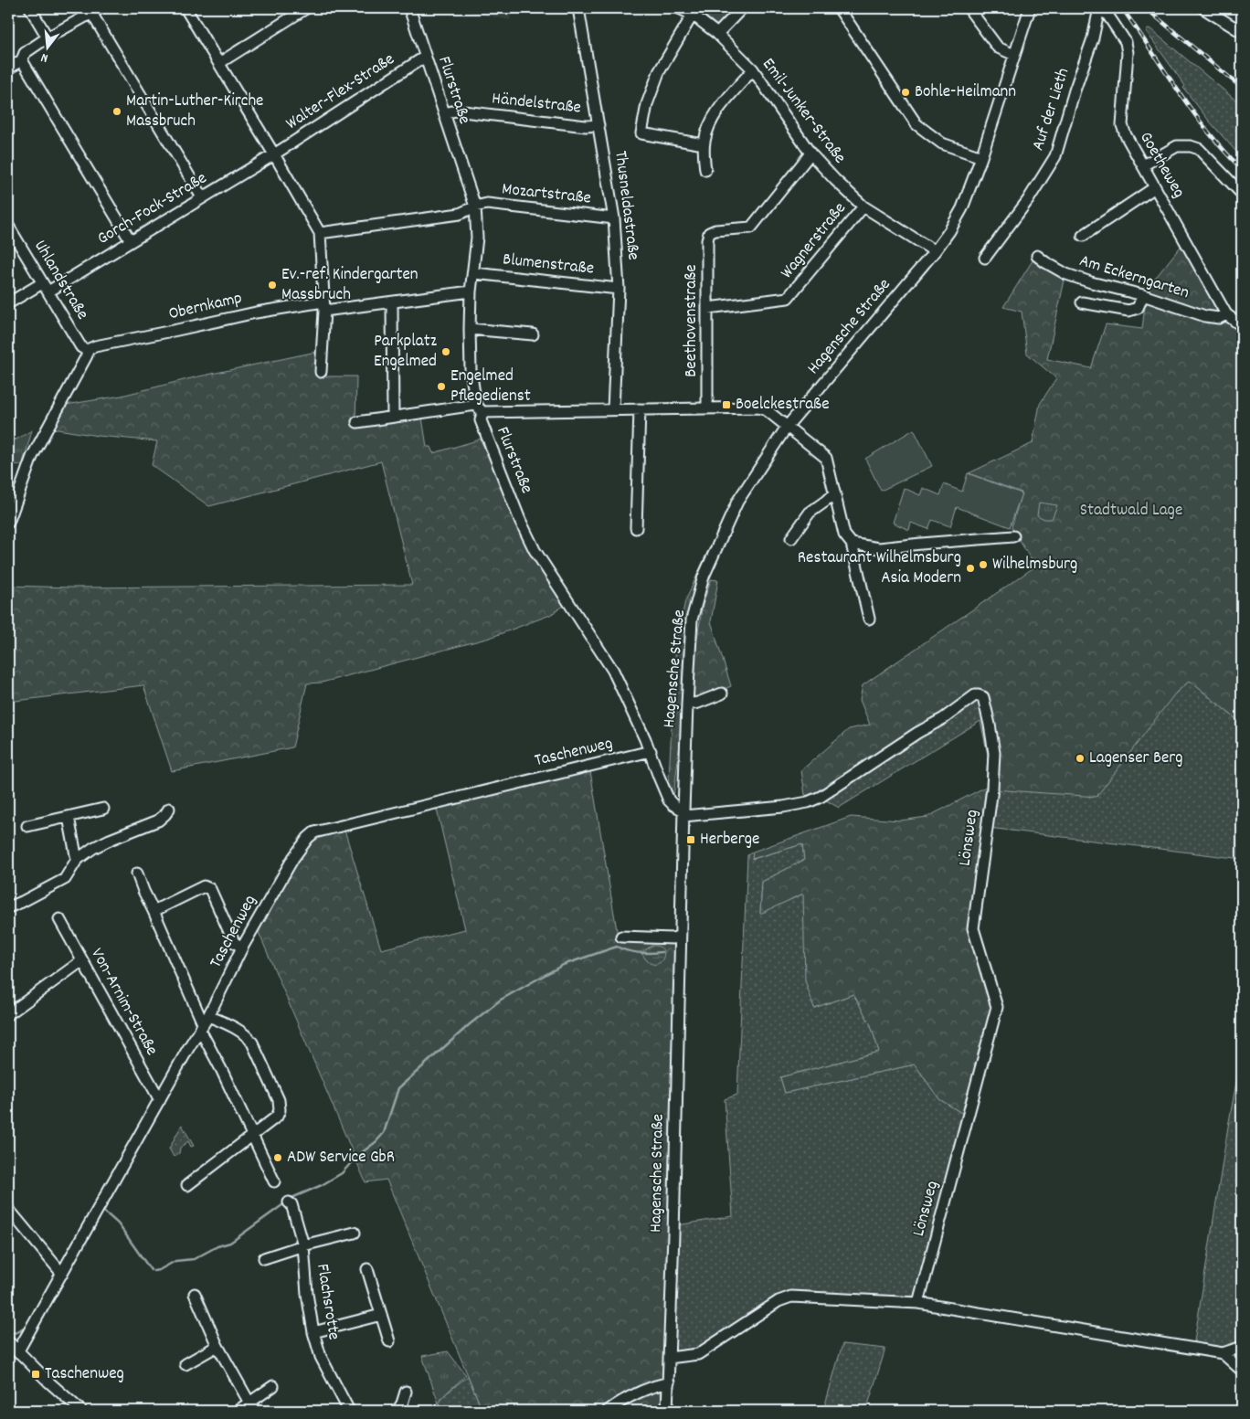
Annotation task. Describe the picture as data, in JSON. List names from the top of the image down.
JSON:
{
  "streets": {
    "street": [
      "Flurstraße",
      "Walter-Flex-Straße",
      "Händelstraße",
      "Auf der Lieth",
      "Emil-Junker-Straße",
      "Goetheweg",
      "Mozartstraße",
      "Thusneldastraße",
      "Gorch-Fock-Straße",
      "Wagnerstraße",
      "Blumenstraße",
      "Am Eckerngarten",
      "Uhlandstraße",
      "Obernkamp",
      "Beethovenstraße",
      "Hagensche Straße",
      "Taschenweg",
      "Lönsweg",
      "Von-Arnim-Straße",
      "Flachsrotte"
    ]
  },
  "crossings": [
    ["Flurstraße", "Walter-Flex-Straße"],
    ["Flurstraße", "Händelstraße"],
    ["Flurstraße", "Mozartstraße"],
    ["Flurstraße", "Blumenstraße"],
    ["Flurstraße", "Obernkamp"],
    ["Flurstraße", "Hagensche Straße"],
    ["Flurstraße", "Taschenweg"],
    ["Flurstraße", "Lönsweg"],
    ["Walter-Flex-Straße", "Gorch-Fock-Straße"],
    ["Händelstraße", "Thusneldastraße"],
    ["Auf der Lieth", "Goetheweg"],
    ["Emil-Junker-Straße", "Wagnerstraße"],
    ["Emil-Junker-Straße", "Beethovenstraße"],
    ["Emil-Junker-Straße", "Hagensche Straße"],
    ["Goetheweg", "Am Eckerngarten"],
    ["Mozartstraße", "Thusneldastraße"],
    ["Thusneldastraße", "Blumenstraße"],
    ["Gorch-Fock-Straße", "Uhlandstraße"],
    ["Wagnerstraße", "Beethovenstraße"],
    ["Uhlandstraße", "Obernkamp"],
    ["Hagensche Straße", "Lönsweg"],
    ["Taschenweg", "Von-Arnim-Straße"]
  ],
  "parks": ["Stadtwald Lage"],
  "places": {
    "other": [
      "Bohle-Heilmann",
      "Martin-Luther-Kirche Massbruch",
      "Ev.-ref. Kindergarten Massbruch",
      "Parkplatz Engelmed",
      "Engelmed Pflegedienst",
      "Wilhelmsburg",
      "Restaurant Wilhelmsburg Asia Modern",
      "Lagenser Berg",
      "ADW Service GbR"
    ],
    "transit": ["Boelckestraße", "Herberge", "Taschenweg"]
  },
  "north": "bottom"
}
